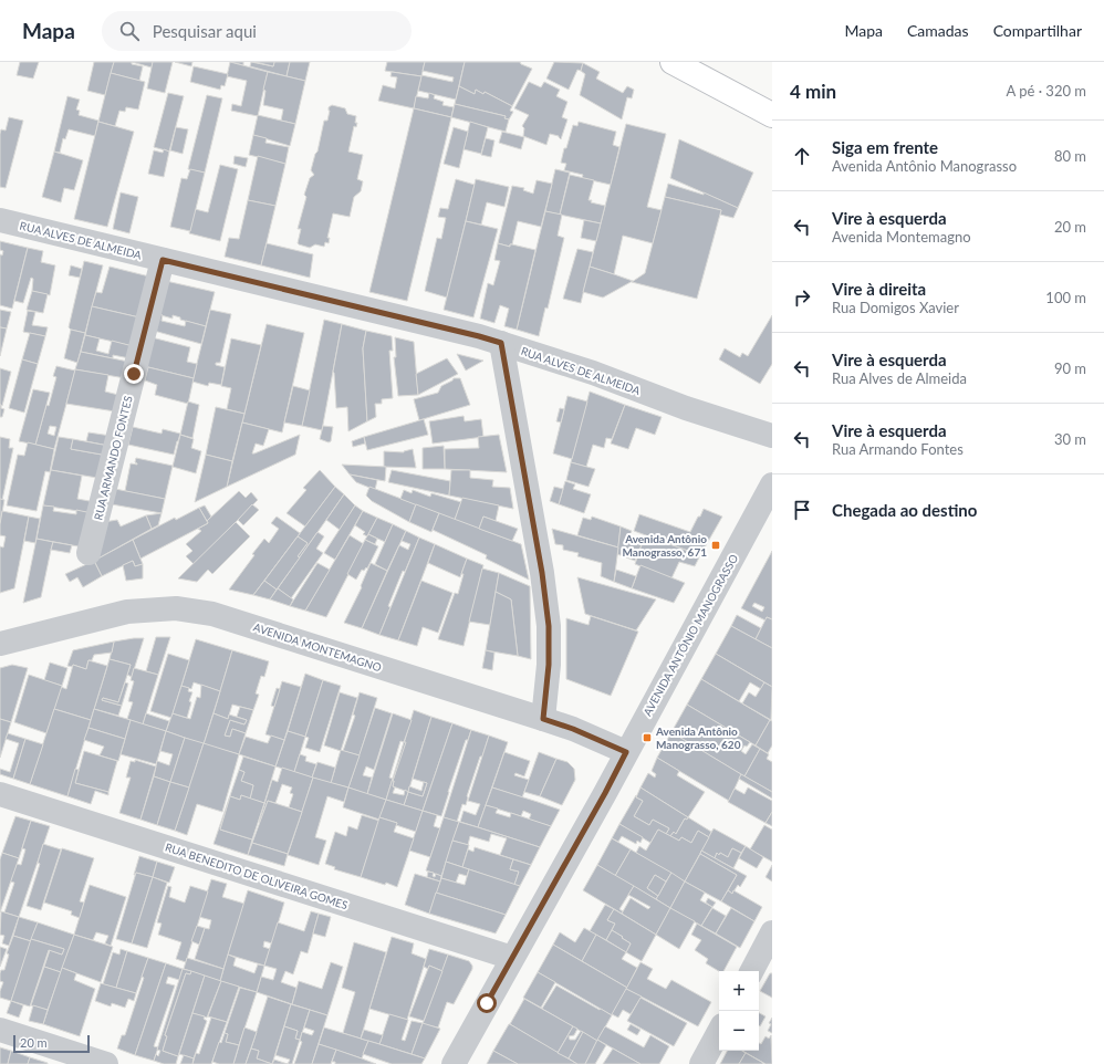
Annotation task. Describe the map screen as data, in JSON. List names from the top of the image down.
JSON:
{
  "streets": {
    "street": [
      "RUA ALVES DE ALMEIDA",
      "RUA ARMANDO FONTES",
      "AVENIDA ANTÔNIO MANOGRASSO",
      "AVENIDA MONTEMAGNO",
      "RUA BENEDITO DE OLIVEIRA GOMES"
    ]
  },
  "crossings": [
    ["RUA ALVES DE ALMEIDA", "RUA ARMANDO FONTES"],
    ["AVENIDA ANTÔNIO MANOGRASSO", "AVENIDA MONTEMAGNO"],
    ["AVENIDA ANTÔNIO MANOGRASSO", "RUA BENEDITO DE OLIVEIRA GOMES"]
  ],
  "places": {
    "transit": ["Avenida Antônio Manograsso, 671", "Avenida Antônio Manograsso, 620"]
  },
  "scale_bar": "20 m",
  "page": {
    "header": "Mapa",
    "search": "Pesquisar aqui",
    "nav": ["Mapa", "Camadas", "Compartilhar"],
    "heading": ["4 min", "A pé · 320 m"],
    "list": [
      ["Siga em frente", "Avenida Antônio Manograsso", "80 m"],
      ["Vire à esquerda", "Avenida Montemagno", "20 m"],
      ["Vire à direita", "Rua Domigos Xavier", "100 m"],
      ["Vire à esquerda", "Rua Alves de Almeida", "90 m"],
      ["Vire à esquerda", "Rua Armando Fontes", "30 m"],
      "Chegada ao destino"
    ],
    "map_buttons": ["+", "−"],
    "scale": "20 m"
  }
}
